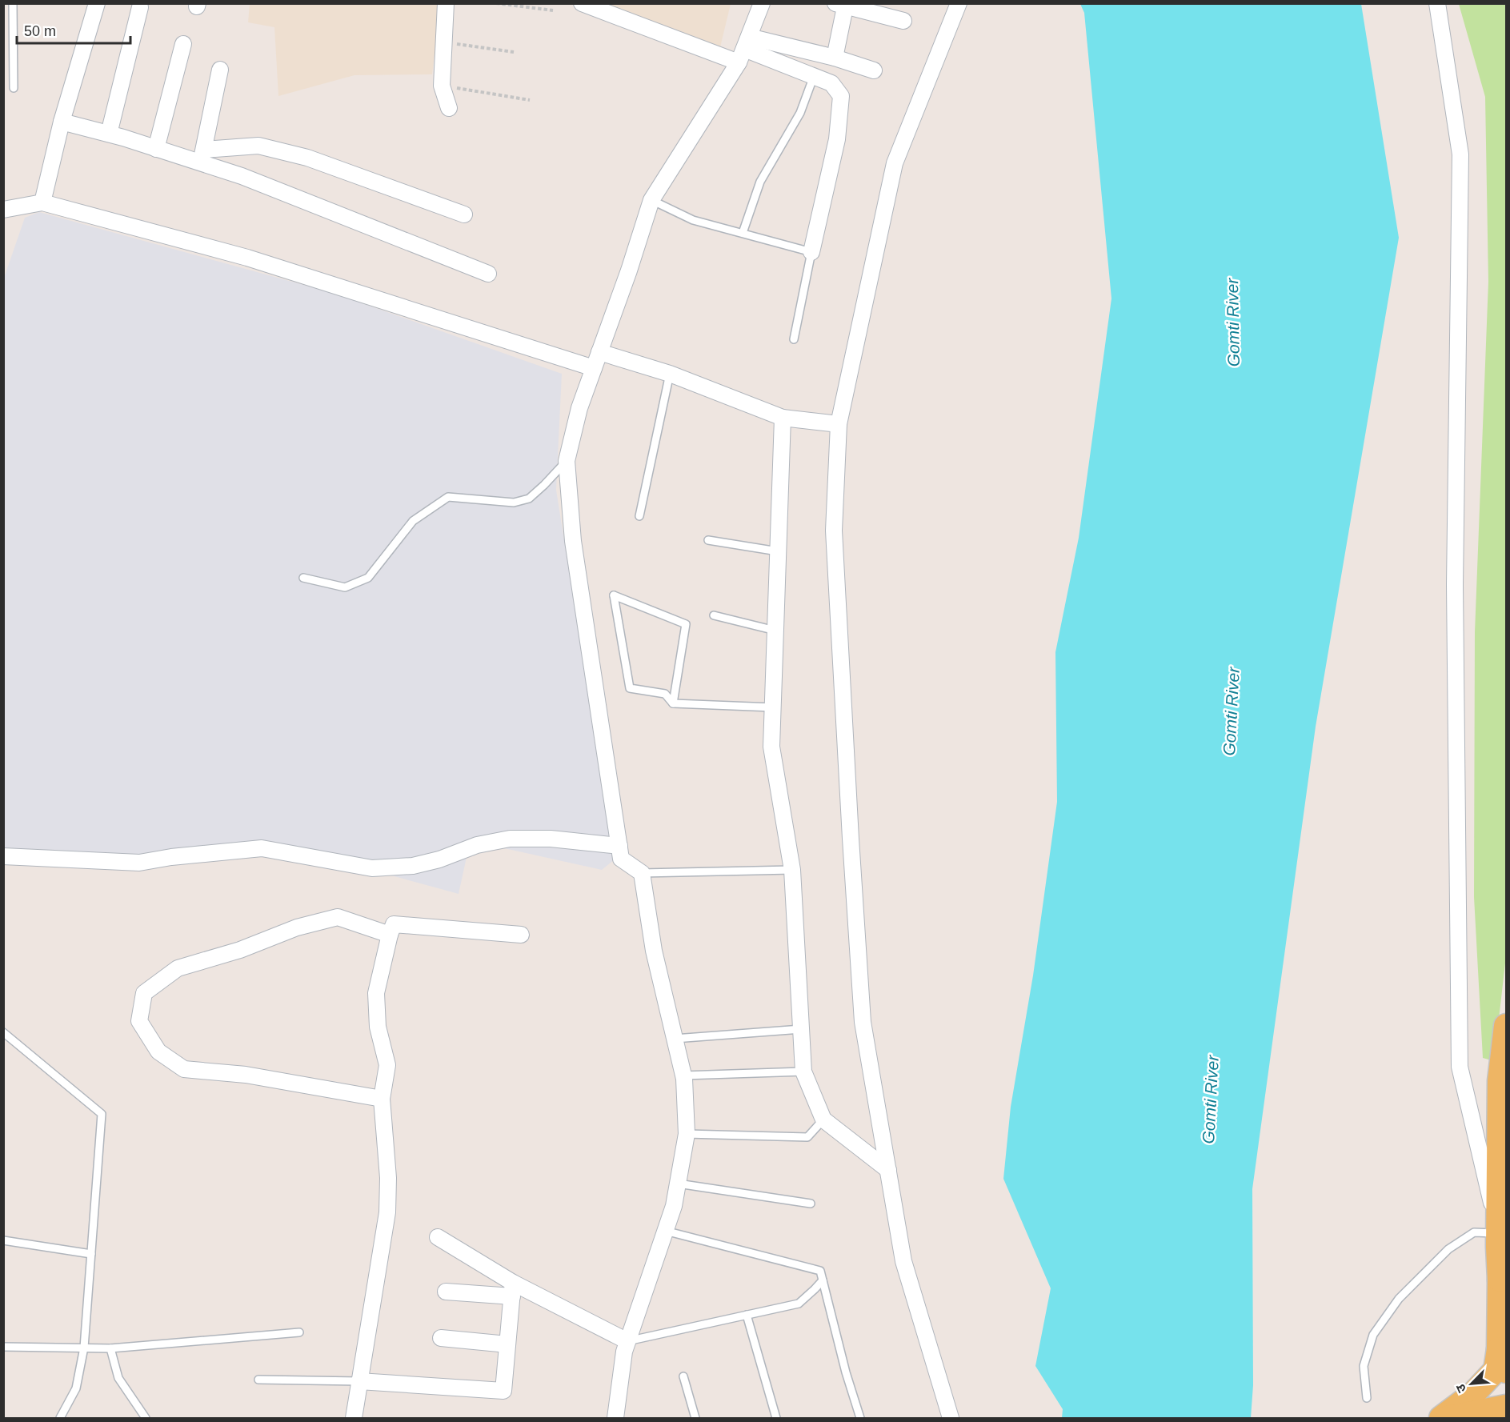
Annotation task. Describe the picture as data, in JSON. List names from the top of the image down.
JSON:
{
  "water": ["Gomti River"],
  "scale_bar": "50 m",
  "north": "bottom left"
}
